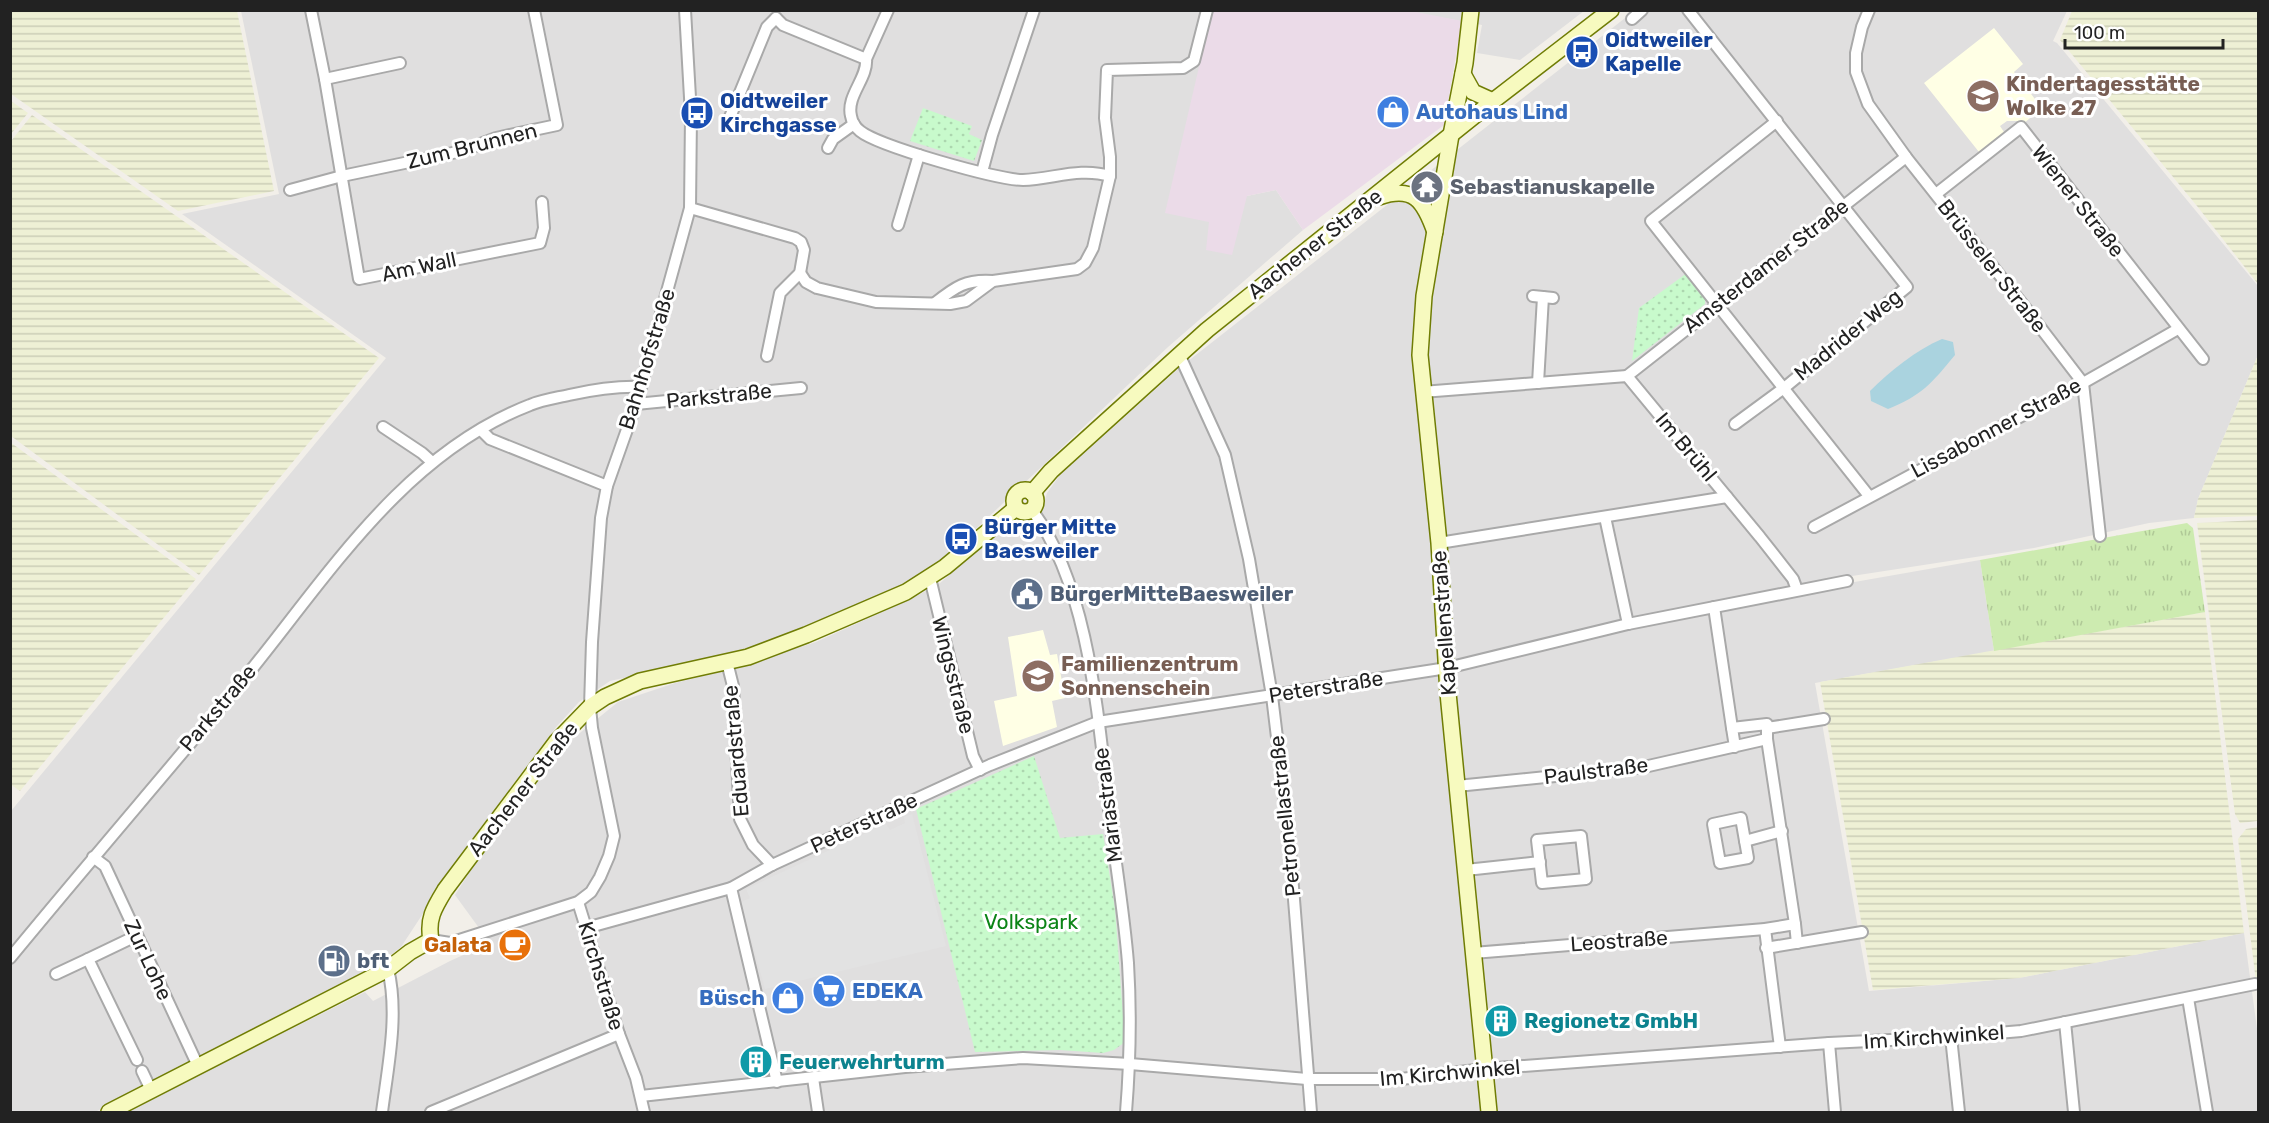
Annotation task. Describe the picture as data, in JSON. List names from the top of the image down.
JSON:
{
  "streets": {
    "main road": ["Aachener Straße", "Kapellenstraße"],
    "street": [
      "Zum Brunnen",
      "Wiener Straße",
      "Amsterdamer Straße",
      "Brüsseler Straße",
      "Am Wall",
      "Madrider Weg",
      "Bahnhofstraße",
      "Parkstraße",
      "Lissabonner Straße",
      "Im Brühl",
      "Wingsstraße",
      "Peterstraße",
      "Eduardstraße",
      "Paulstraße",
      "Mariastraße",
      "Petronellastraße",
      "Leostraße",
      "Zur Lohe",
      "Kirchstraße",
      "Im Kirchwinkel"
    ]
  },
  "crossings": [
    ["Zum Brunnen", "Am Wall"],
    ["Wiener Straße", "Brüsseler Straße"],
    ["Wiener Straße", "Lissabonner Straße"],
    ["Aachener Straße", "Bahnhofstraße"],
    ["Aachener Straße", "Kapellenstraße"],
    ["Aachener Straße", "Wingsstraße"],
    ["Aachener Straße", "Eduardstraße"],
    ["Aachener Straße", "Mariastraße"],
    ["Aachener Straße", "Petronellastraße"],
    ["Aachener Straße", "Kirchstraße"],
    ["Amsterdamer Straße", "Brüsseler Straße"],
    ["Amsterdamer Straße", "Madrider Weg"],
    ["Amsterdamer Straße", "Im Brühl"],
    ["Brüsseler Straße", "Lissabonner Straße"],
    ["Bahnhofstraße", "Parkstraße"],
    ["Bahnhofstraße", "Kirchstraße"],
    ["Parkstraße", "Zur Lohe"],
    ["Im Brühl", "Peterstraße"],
    ["Kapellenstraße", "Peterstraße"],
    ["Kapellenstraße", "Paulstraße"],
    ["Kapellenstraße", "Leostraße"],
    ["Kapellenstraße", "Im Kirchwinkel"],
    ["Wingsstraße", "Peterstraße"],
    ["Peterstraße", "Eduardstraße"],
    ["Peterstraße", "Mariastraße"],
    ["Peterstraße", "Petronellastraße"],
    ["Peterstraße", "Kirchstraße"],
    ["Mariastraße", "Im Kirchwinkel"],
    ["Petronellastraße", "Im Kirchwinkel"],
    ["Kirchstraße", "Im Kirchwinkel"]
  ],
  "parks": ["Volkspark"],
  "places": {
    "bus stop": ["Oidtweiler Kapelle", "Oidtweiler Kirchgasse", "Bürger Mitte Baesweiler"],
    "school or university": ["Kindertagesstätte Wolke 27", "Familienzentrum Sonnenschein"],
    "shop": ["Autohaus Lind", "Büsch"],
    "temple": ["Sebastianuskapelle"],
    "public building": ["BürgerMitteBaesweiler"],
    "cafe": ["Galata"],
    "fuel station": ["bft"],
    "supermarket": ["EDEKA"],
    "building": ["Regionetz GmbH", "Feuerwehrturm"]
  },
  "scale_bar": "100 m"
}
